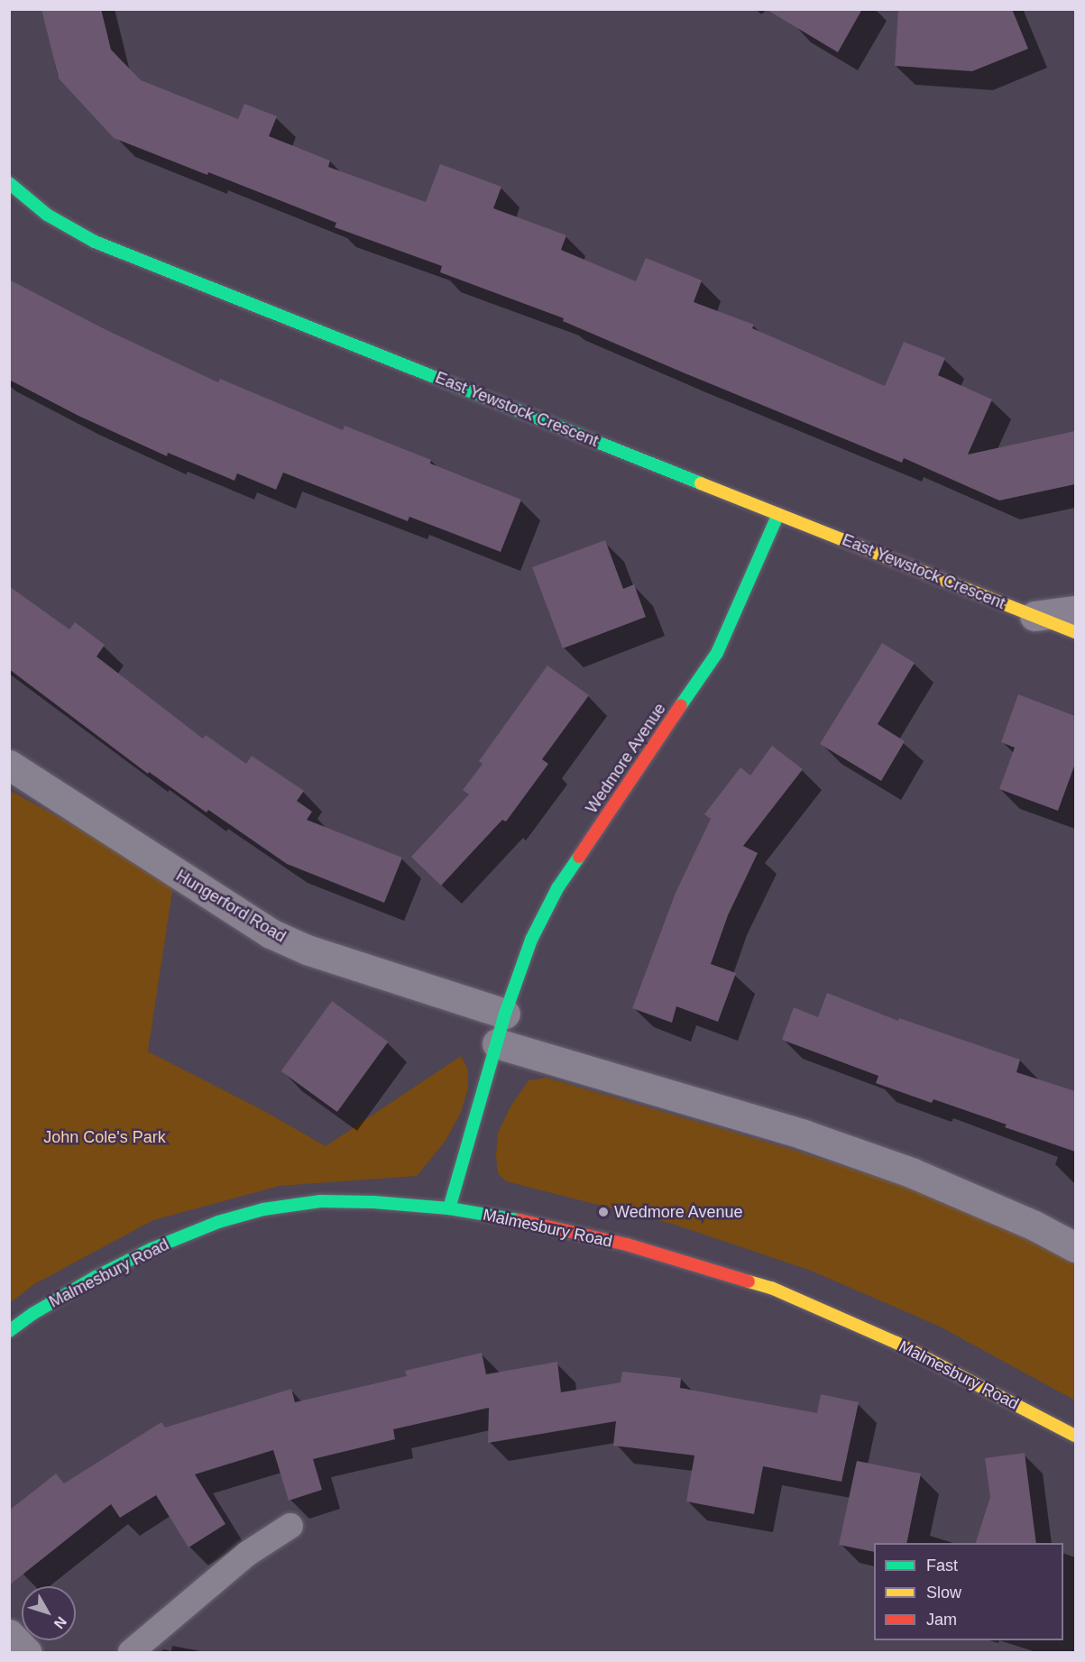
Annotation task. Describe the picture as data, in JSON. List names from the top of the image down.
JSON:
{
  "streets": {
    "street": [
      "East Yewstock Crescent",
      "Wedmore Avenue",
      "Hungerford Road",
      "Malmesbury Road"
    ]
  },
  "crossings": [
    ["East Yewstock Crescent", "Wedmore Avenue"],
    ["Wedmore Avenue", "Hungerford Road"],
    ["Wedmore Avenue", "Malmesbury Road"]
  ],
  "parks": ["John Cole's Park"],
  "places": ["Wedmore Avenue"],
  "legend": ["Fast", "Slow", "Jam"],
  "north": "bottom right"
}
